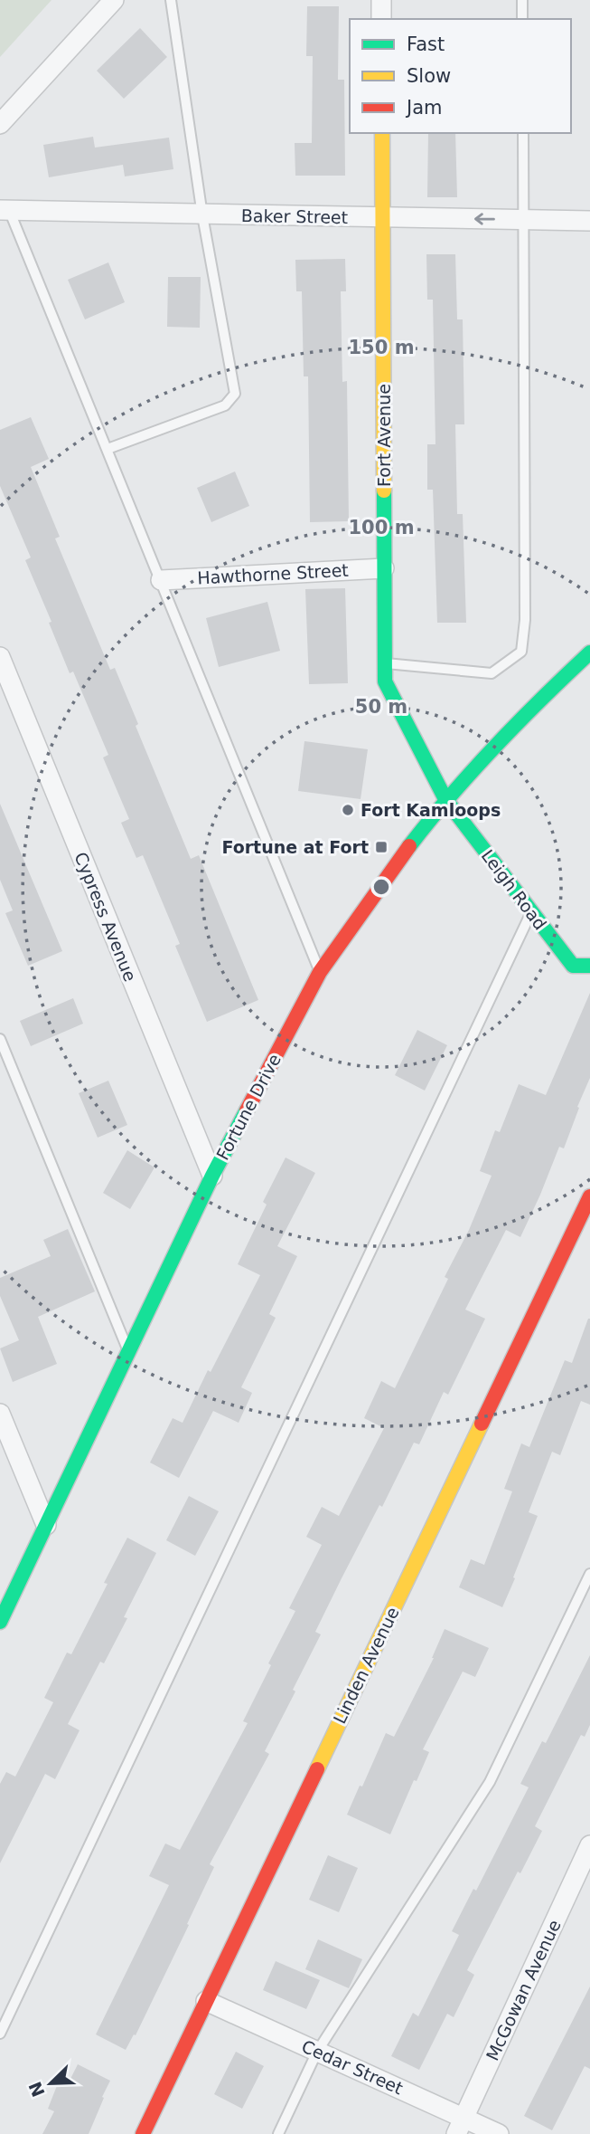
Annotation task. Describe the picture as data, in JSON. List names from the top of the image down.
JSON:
{
  "streets": {
    "street": [
      "Baker Street",
      "Fort Avenue",
      "Hawthorne Street",
      "Leigh Road",
      "Cypress Avenue",
      "Fortune Drive",
      "Linden Avenue",
      "McGowan Avenue",
      "Cedar Street"
    ]
  },
  "crossings": [
    ["Baker Street", "Fort Avenue"],
    ["Fort Avenue", "Hawthorne Street"],
    ["Fort Avenue", "Leigh Road"],
    ["Fort Avenue", "Fortune Drive"],
    ["Leigh Road", "Fortune Drive"],
    ["Cypress Avenue", "Fortune Drive"],
    ["Linden Avenue", "Cedar Street"],
    ["McGowan Avenue", "Cedar Street"]
  ],
  "places": {
    "other": ["Fort Kamloops"],
    "transit": ["Fortune at Fort"]
  },
  "legend": ["Fast", "Slow", "Jam"],
  "north": "bottom left",
  "rings": ["150 m", "100 m", "50 m"]
}
